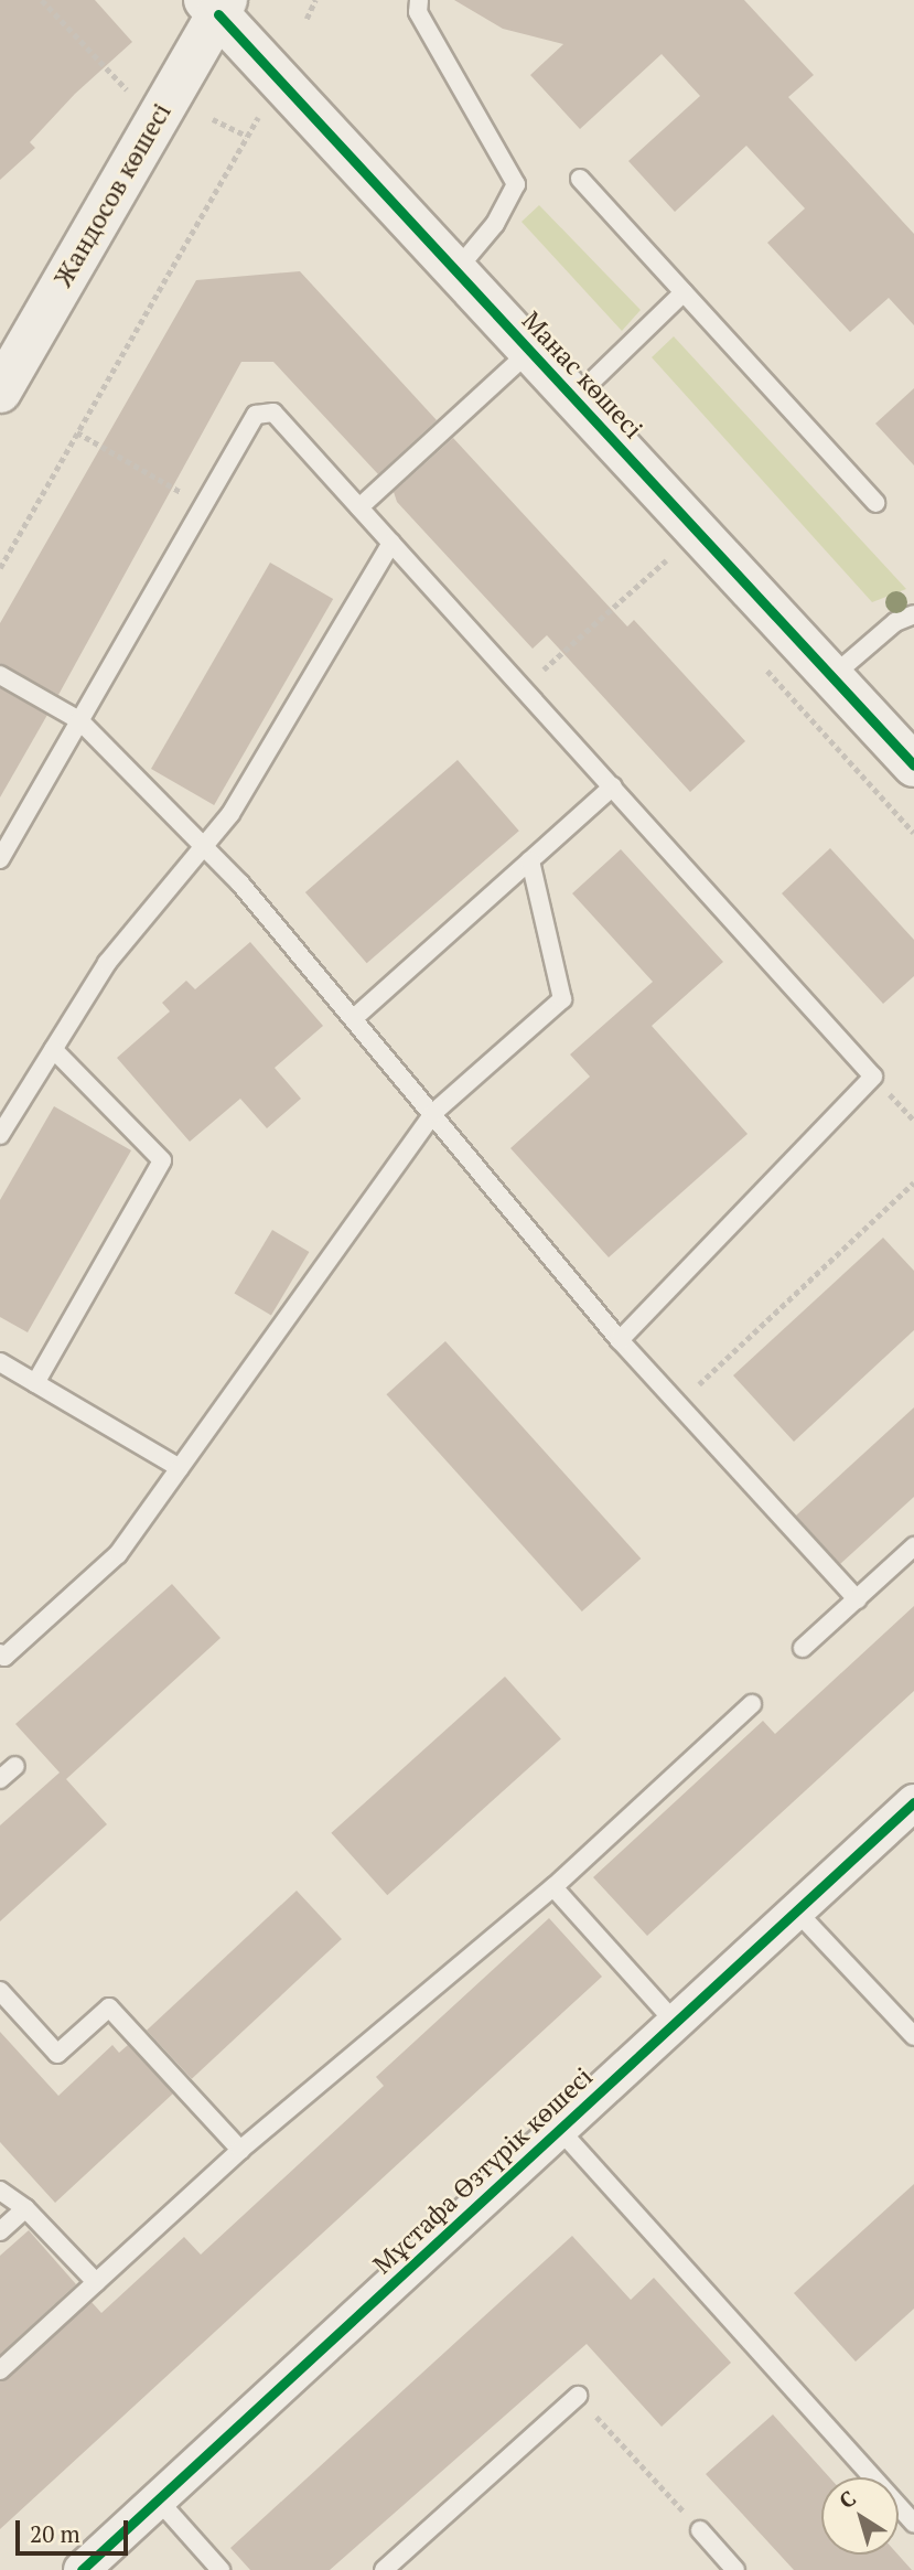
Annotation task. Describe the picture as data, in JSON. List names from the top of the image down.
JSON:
{
  "streets": {
    "street": ["Жандосов көшесі", "Манас көшесі", "Мұстафа Өзтүрік көшесі"]
  },
  "crossings": [
    ["Жандосов көшесі", "Манас көшесі"]
  ],
  "scale_bar": "20 m",
  "north": "top left"
}
